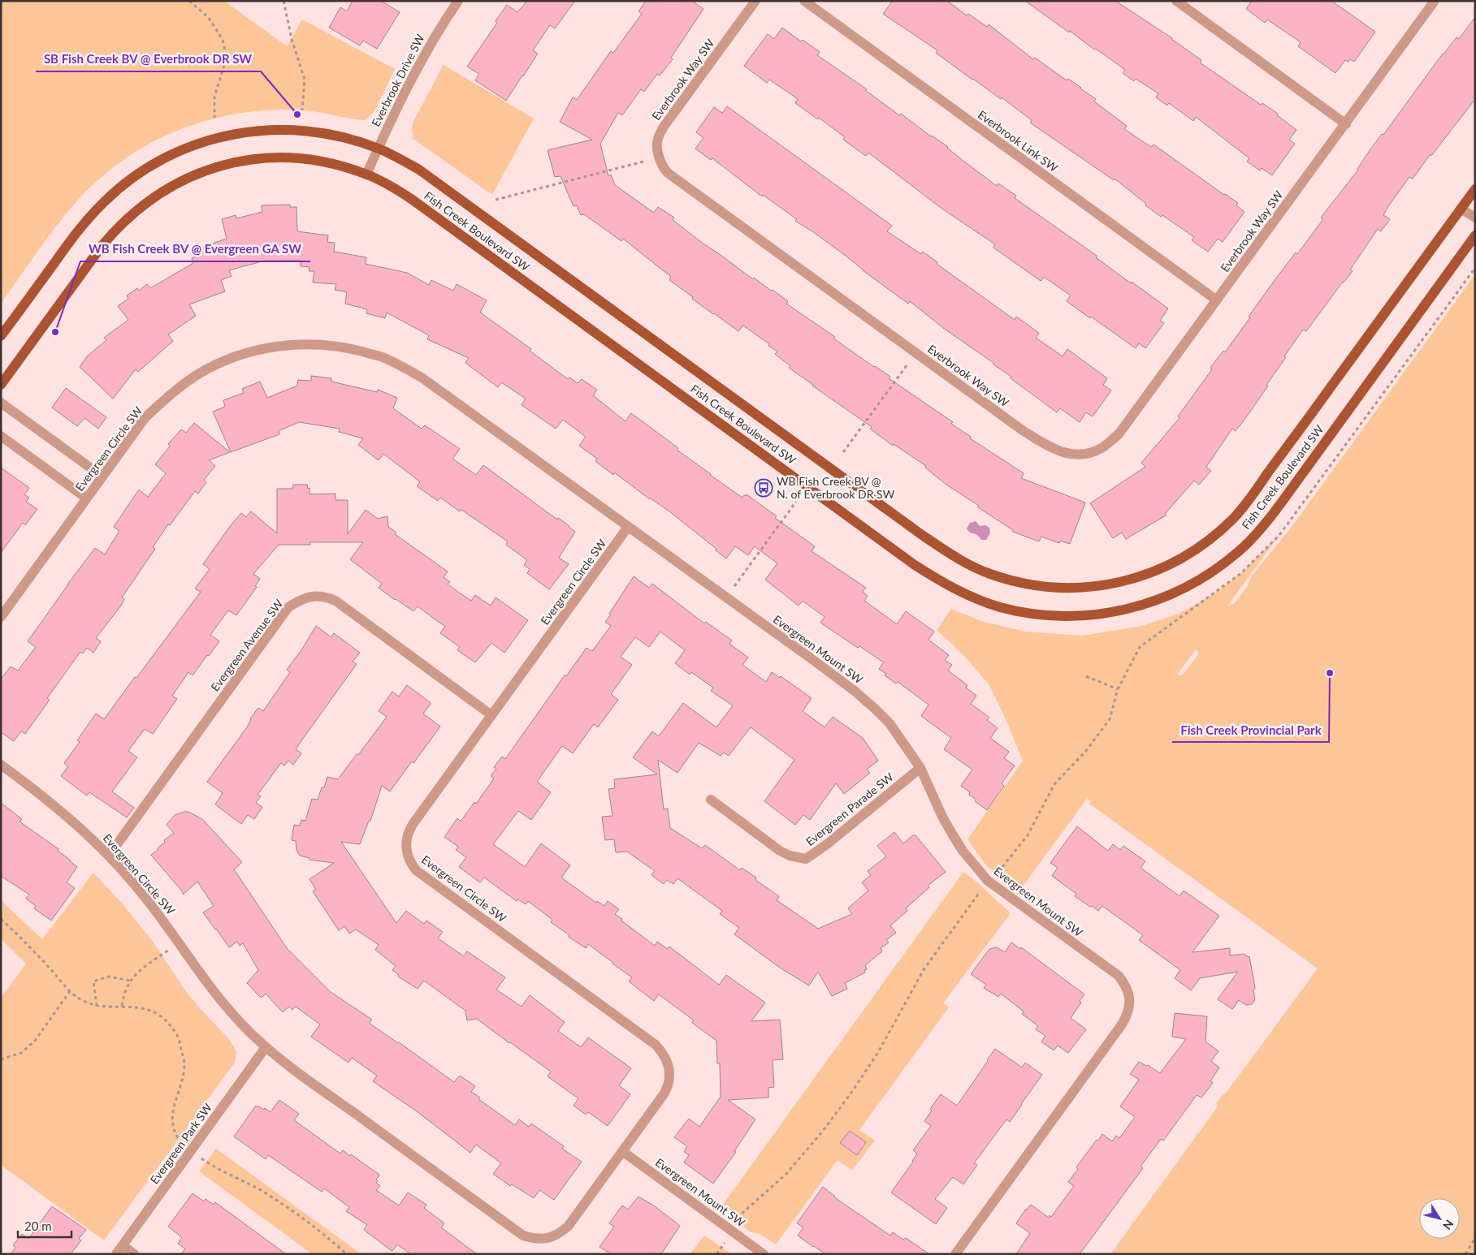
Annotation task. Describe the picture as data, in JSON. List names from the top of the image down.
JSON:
{
  "streets": {
    "main road": ["Fish Creek Boulevard SW"],
    "street": [
      "Everbrook Way SW",
      "Everbrook Drive SW",
      "Everbrook Link SW",
      "Evergreen Circle SW",
      "Evergreen Avenue SW",
      "Evergreen Mount SW",
      "Evergreen Parade SW",
      "Evergreen Park SW"
    ]
  },
  "crossings": [
    ["Everbrook Way SW", "Everbrook Link SW"],
    ["Everbrook Drive SW", "Fish Creek Boulevard SW"],
    ["Evergreen Circle SW", "Evergreen Avenue SW"],
    ["Evergreen Circle SW", "Evergreen Mount SW"],
    ["Evergreen Circle SW", "Evergreen Park SW"],
    ["Evergreen Mount SW", "Evergreen Parade SW"]
  ],
  "places": {
    "other": ["SB Fish Creek BV @ Everbrook DR SW", "WB Fish Creek BV @ Evergreen GA SW", "Fish Creek Provincial Park"],
    "bus stop": ["WB Fish Creek BV @ N. of Everbrook DR SW"]
  },
  "scale_bar": "20 m",
  "north": "bottom right"
}
